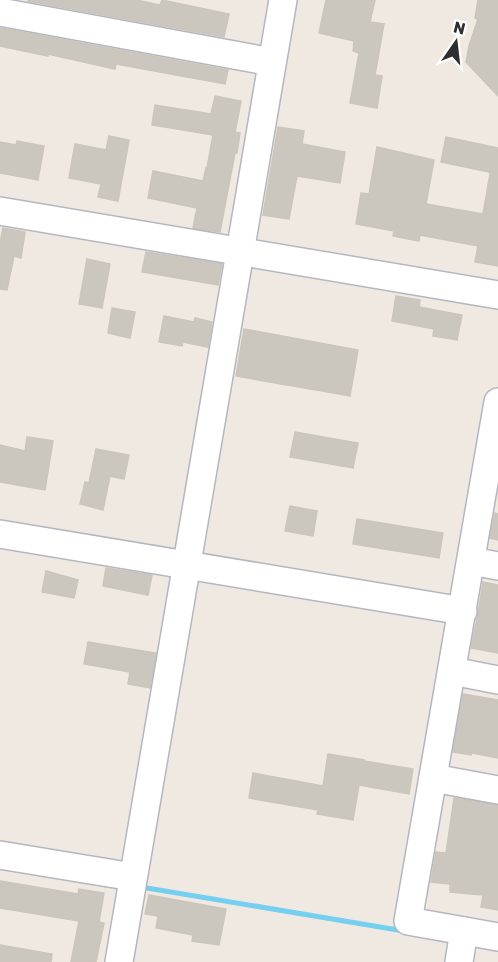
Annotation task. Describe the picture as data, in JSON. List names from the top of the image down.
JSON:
{
  "north": "top"
}
